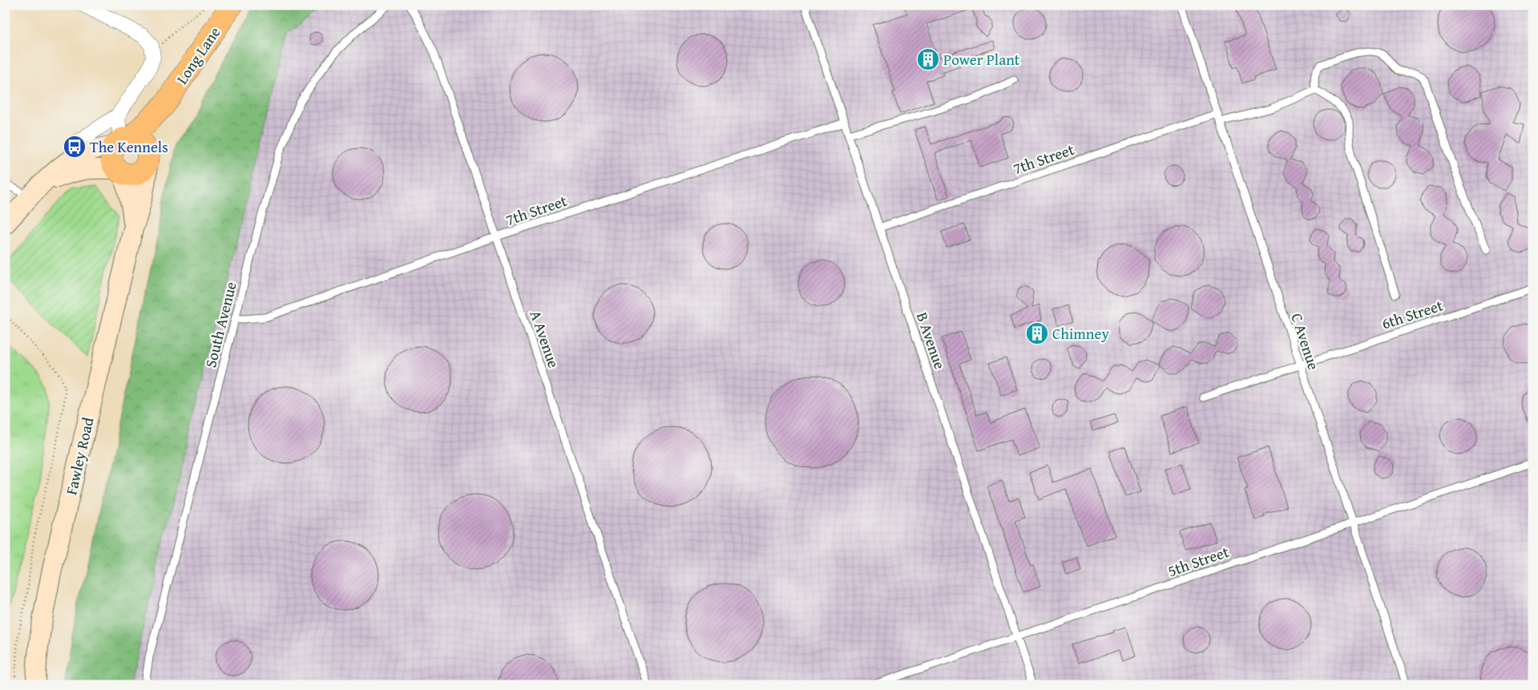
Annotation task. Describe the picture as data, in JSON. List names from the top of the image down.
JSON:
{
  "streets": {
    "main road": ["Long Lane", "Fawley Road"],
    "lane": [
      "7th Street",
      "6th Street",
      "South Avenue",
      "A Avenue",
      "B Avenue",
      "C Avenue",
      "5th Street"
    ]
  },
  "crossings": [
    ["Long Lane", "Fawley Road"],
    ["7th Street", "South Avenue"],
    ["7th Street", "A Avenue"],
    ["7th Street", "B Avenue"],
    ["7th Street", "C Avenue"],
    ["6th Street", "C Avenue"],
    ["B Avenue", "5th Street"],
    ["C Avenue", "5th Street"]
  ],
  "places": {
    "building": ["Power Plant", "Chimney"],
    "bus stop": ["The Kennels"]
  }
}
